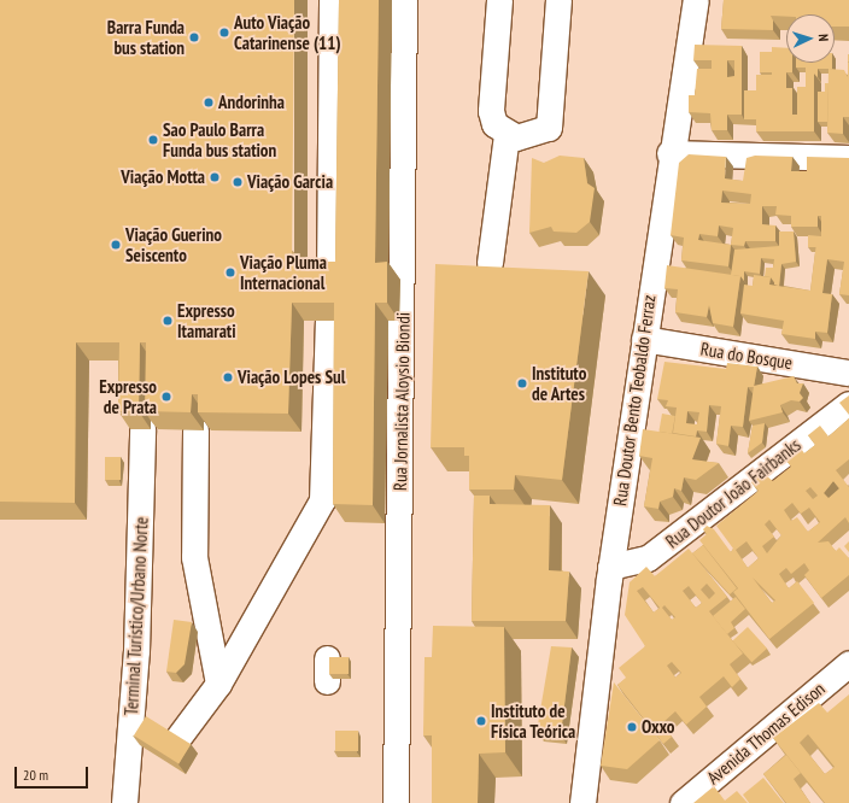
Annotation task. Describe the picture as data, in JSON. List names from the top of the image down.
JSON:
{
  "streets": {
    "street": [
      "Rua do Bosque",
      "Rua Doutor Bento Teobaldo Ferraz",
      "Rua Jornalista Aloysio Biondi",
      "Rua Doutor João Fairbanks",
      "Terminal Turístico/Urbano Norte",
      "Avenida Thomas Edison"
    ]
  },
  "crossings": [
    ["Rua do Bosque", "Rua Doutor Bento Teobaldo Ferraz"],
    ["Rua Doutor Bento Teobaldo Ferraz", "Rua Doutor João Fairbanks"]
  ],
  "places": [
    "Auto Viação Catarinense (11)",
    "Barra Funda bus station",
    "Andorinha",
    "Sao Paulo Barra Funda bus station",
    "Viação Motta",
    "Viação Garcia",
    "Viação Guerino Seiscento",
    "Viação Pluma Internacional",
    "Expresso Itamarati",
    "Viação Lopes Sul",
    "Instituto de Artes",
    "Expresso de Prata",
    "Instituto de Física Teórica",
    "Oxxo"
  ],
  "scale_bar": "20 m",
  "north": "right"
}
